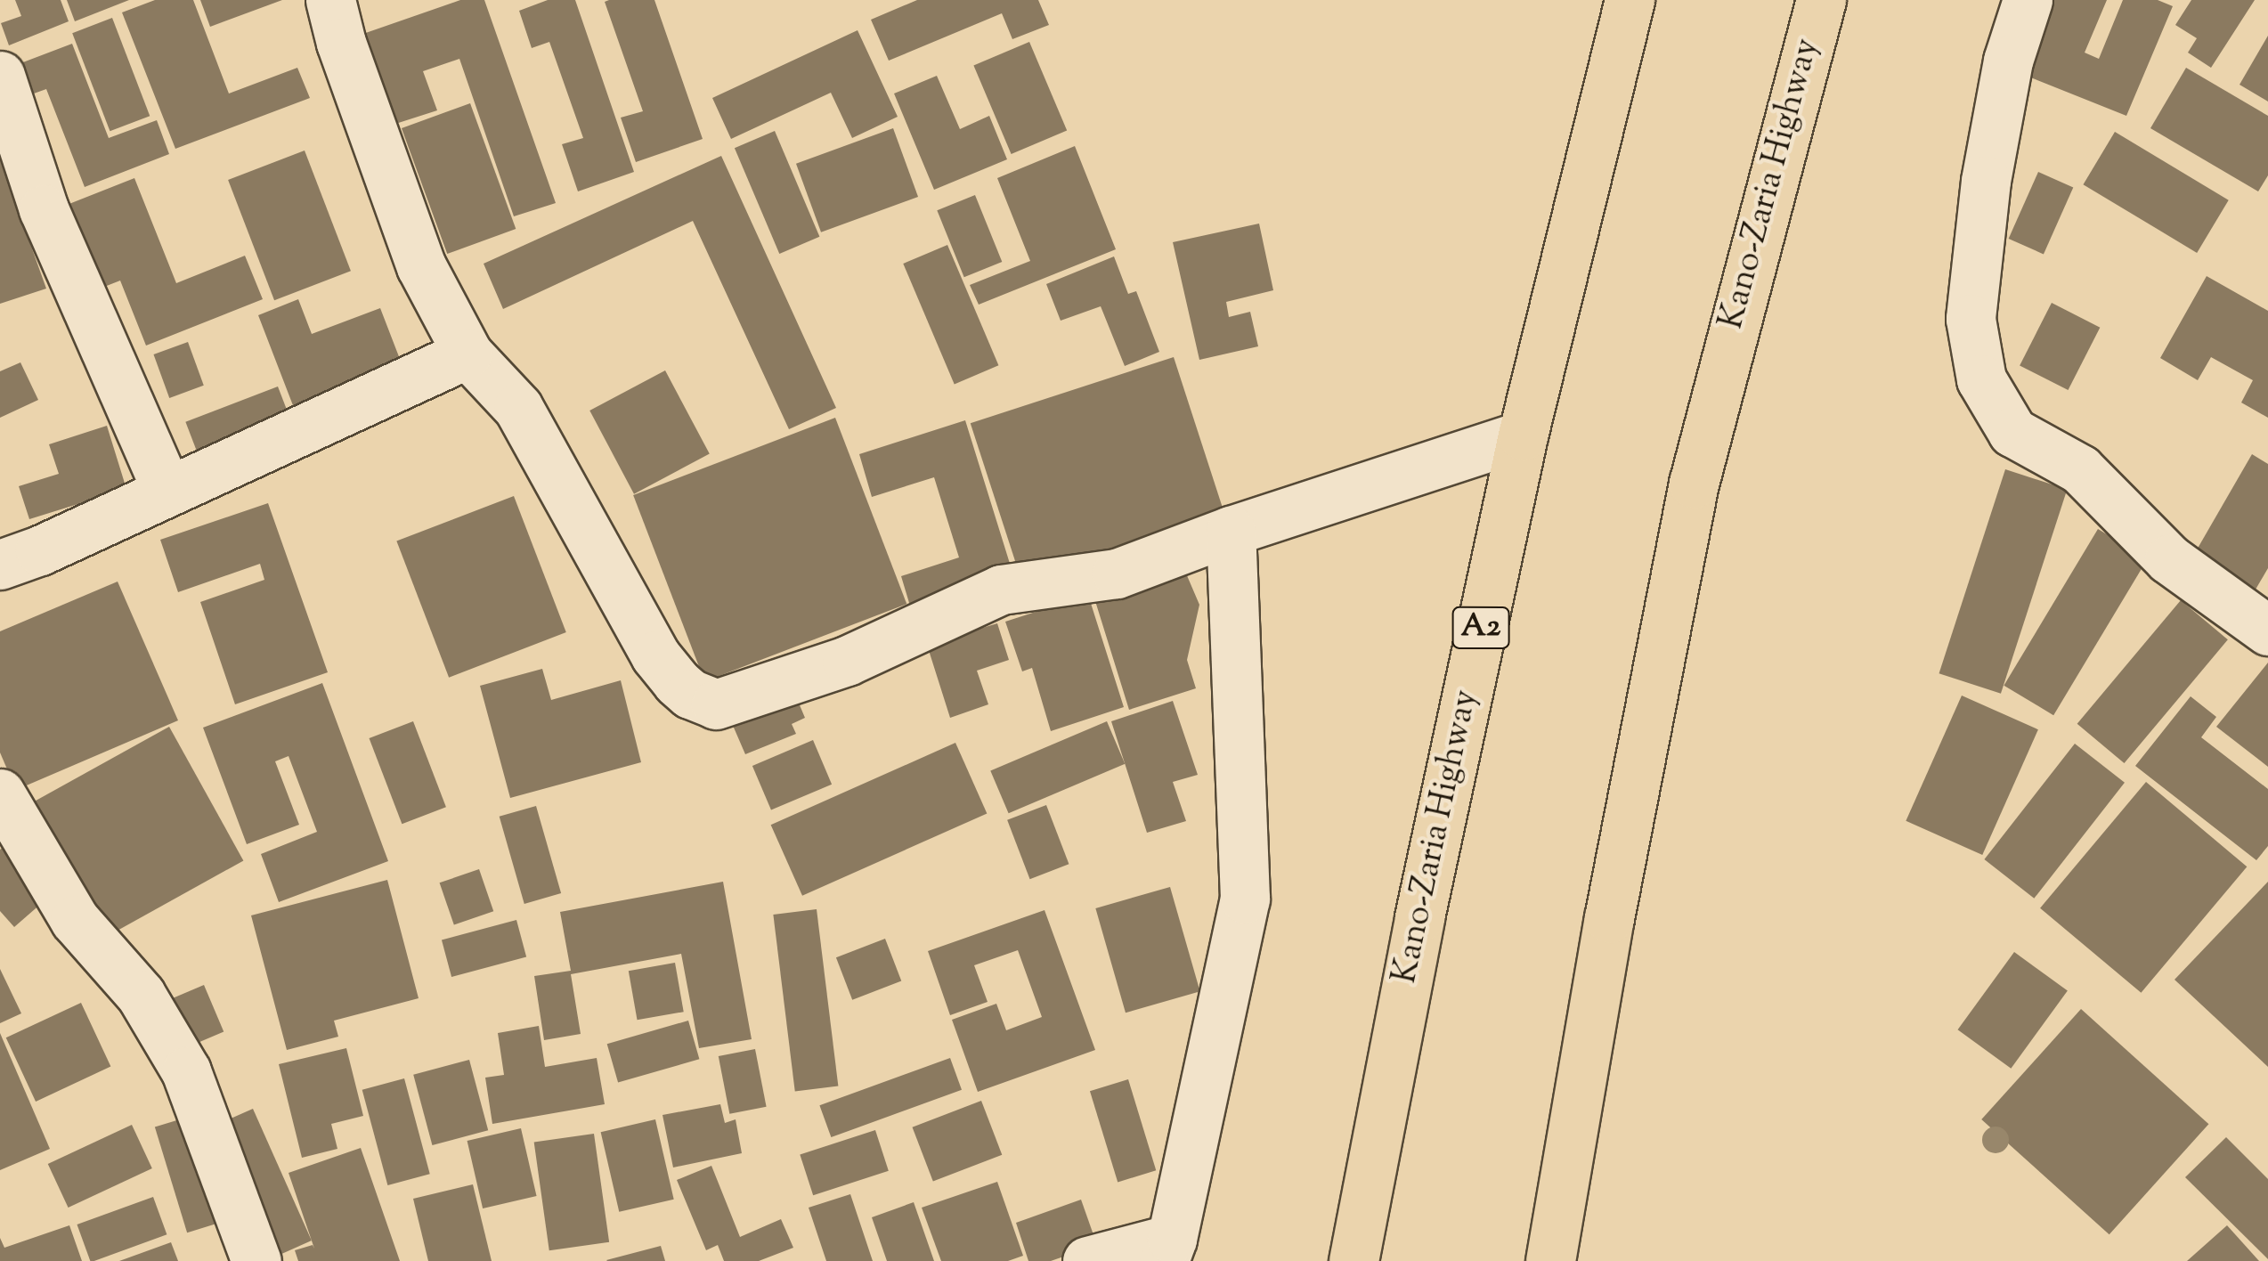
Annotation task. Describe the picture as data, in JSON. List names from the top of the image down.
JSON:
{
  "streets": {
    "highway": ["Kano-Zaria Highway", "A2"]
  }
}
